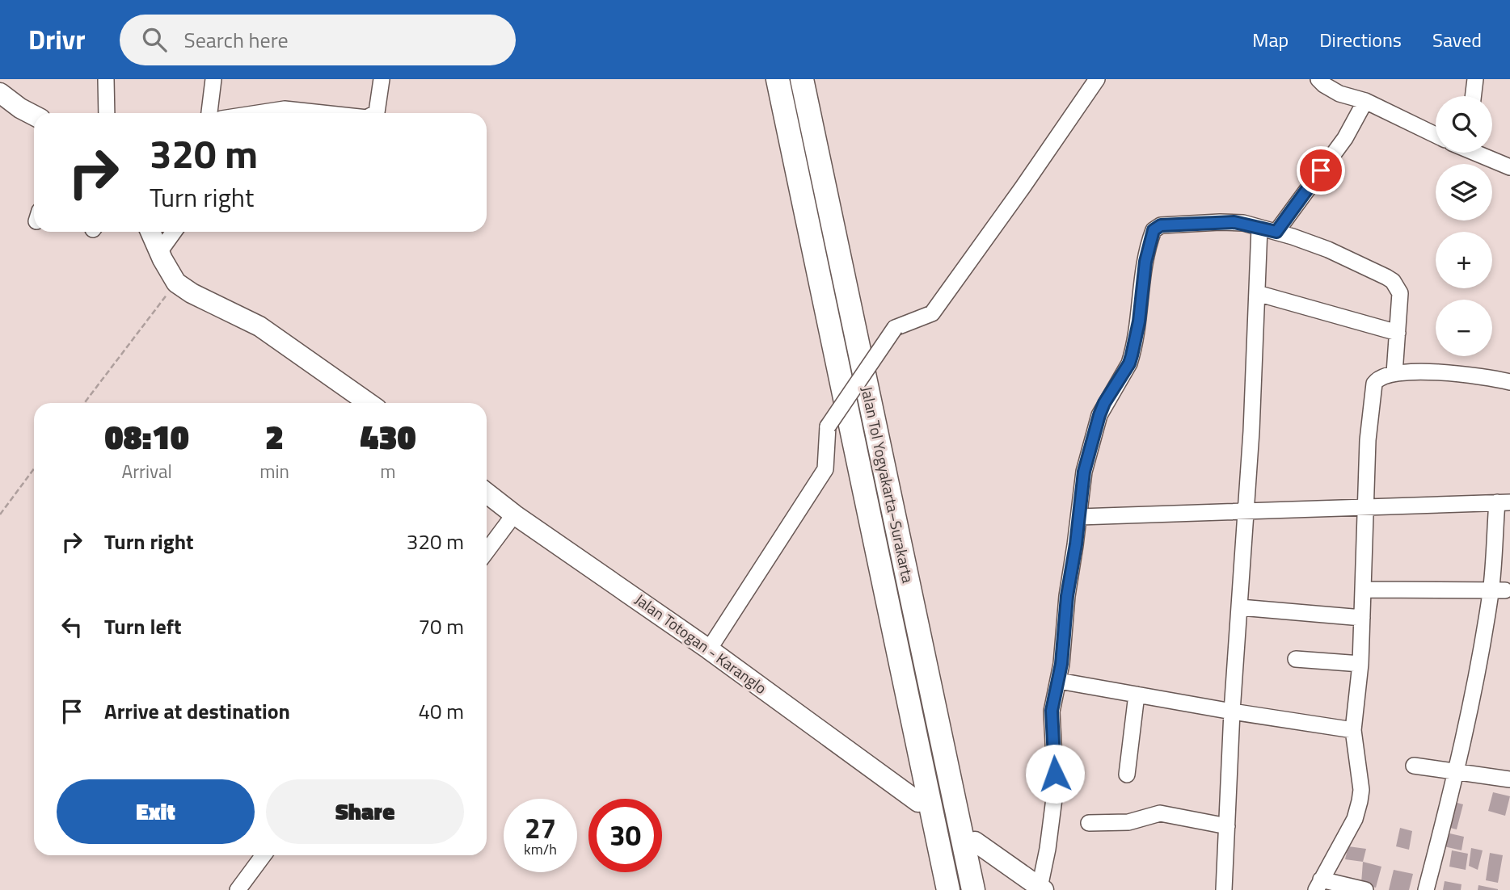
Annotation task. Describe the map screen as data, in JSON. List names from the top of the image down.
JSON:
{
  "streets": {
    "highway": ["Jalan Tol Yogyakarta–Surakarta"],
    "main road": ["Jalan Totogan - Karanglo"]
  },
  "page": {
    "header": "Drivr",
    "search": "Search here",
    "nav": ["Map", "Directions", "Saved"],
    "map_buttons": ["+", "−"],
    "turn": ["320 m", "Turn right"],
    "eta": [
      "08:10",
      "Arrival",
      "2",
      "min",
      "430",
      "m"
    ],
    "list": [
      {
        "name": "Turn right",
        "value": "320 m"
      },
      {
        "name": "Turn left",
        "value": "70 m"
      },
      {
        "name": "Arrive at destination",
        "value": "40 m"
      }
    ],
    "buttons": ["Exit", "Share"],
    "speed": "27 km/h",
    "limit": "30"
  }
}
